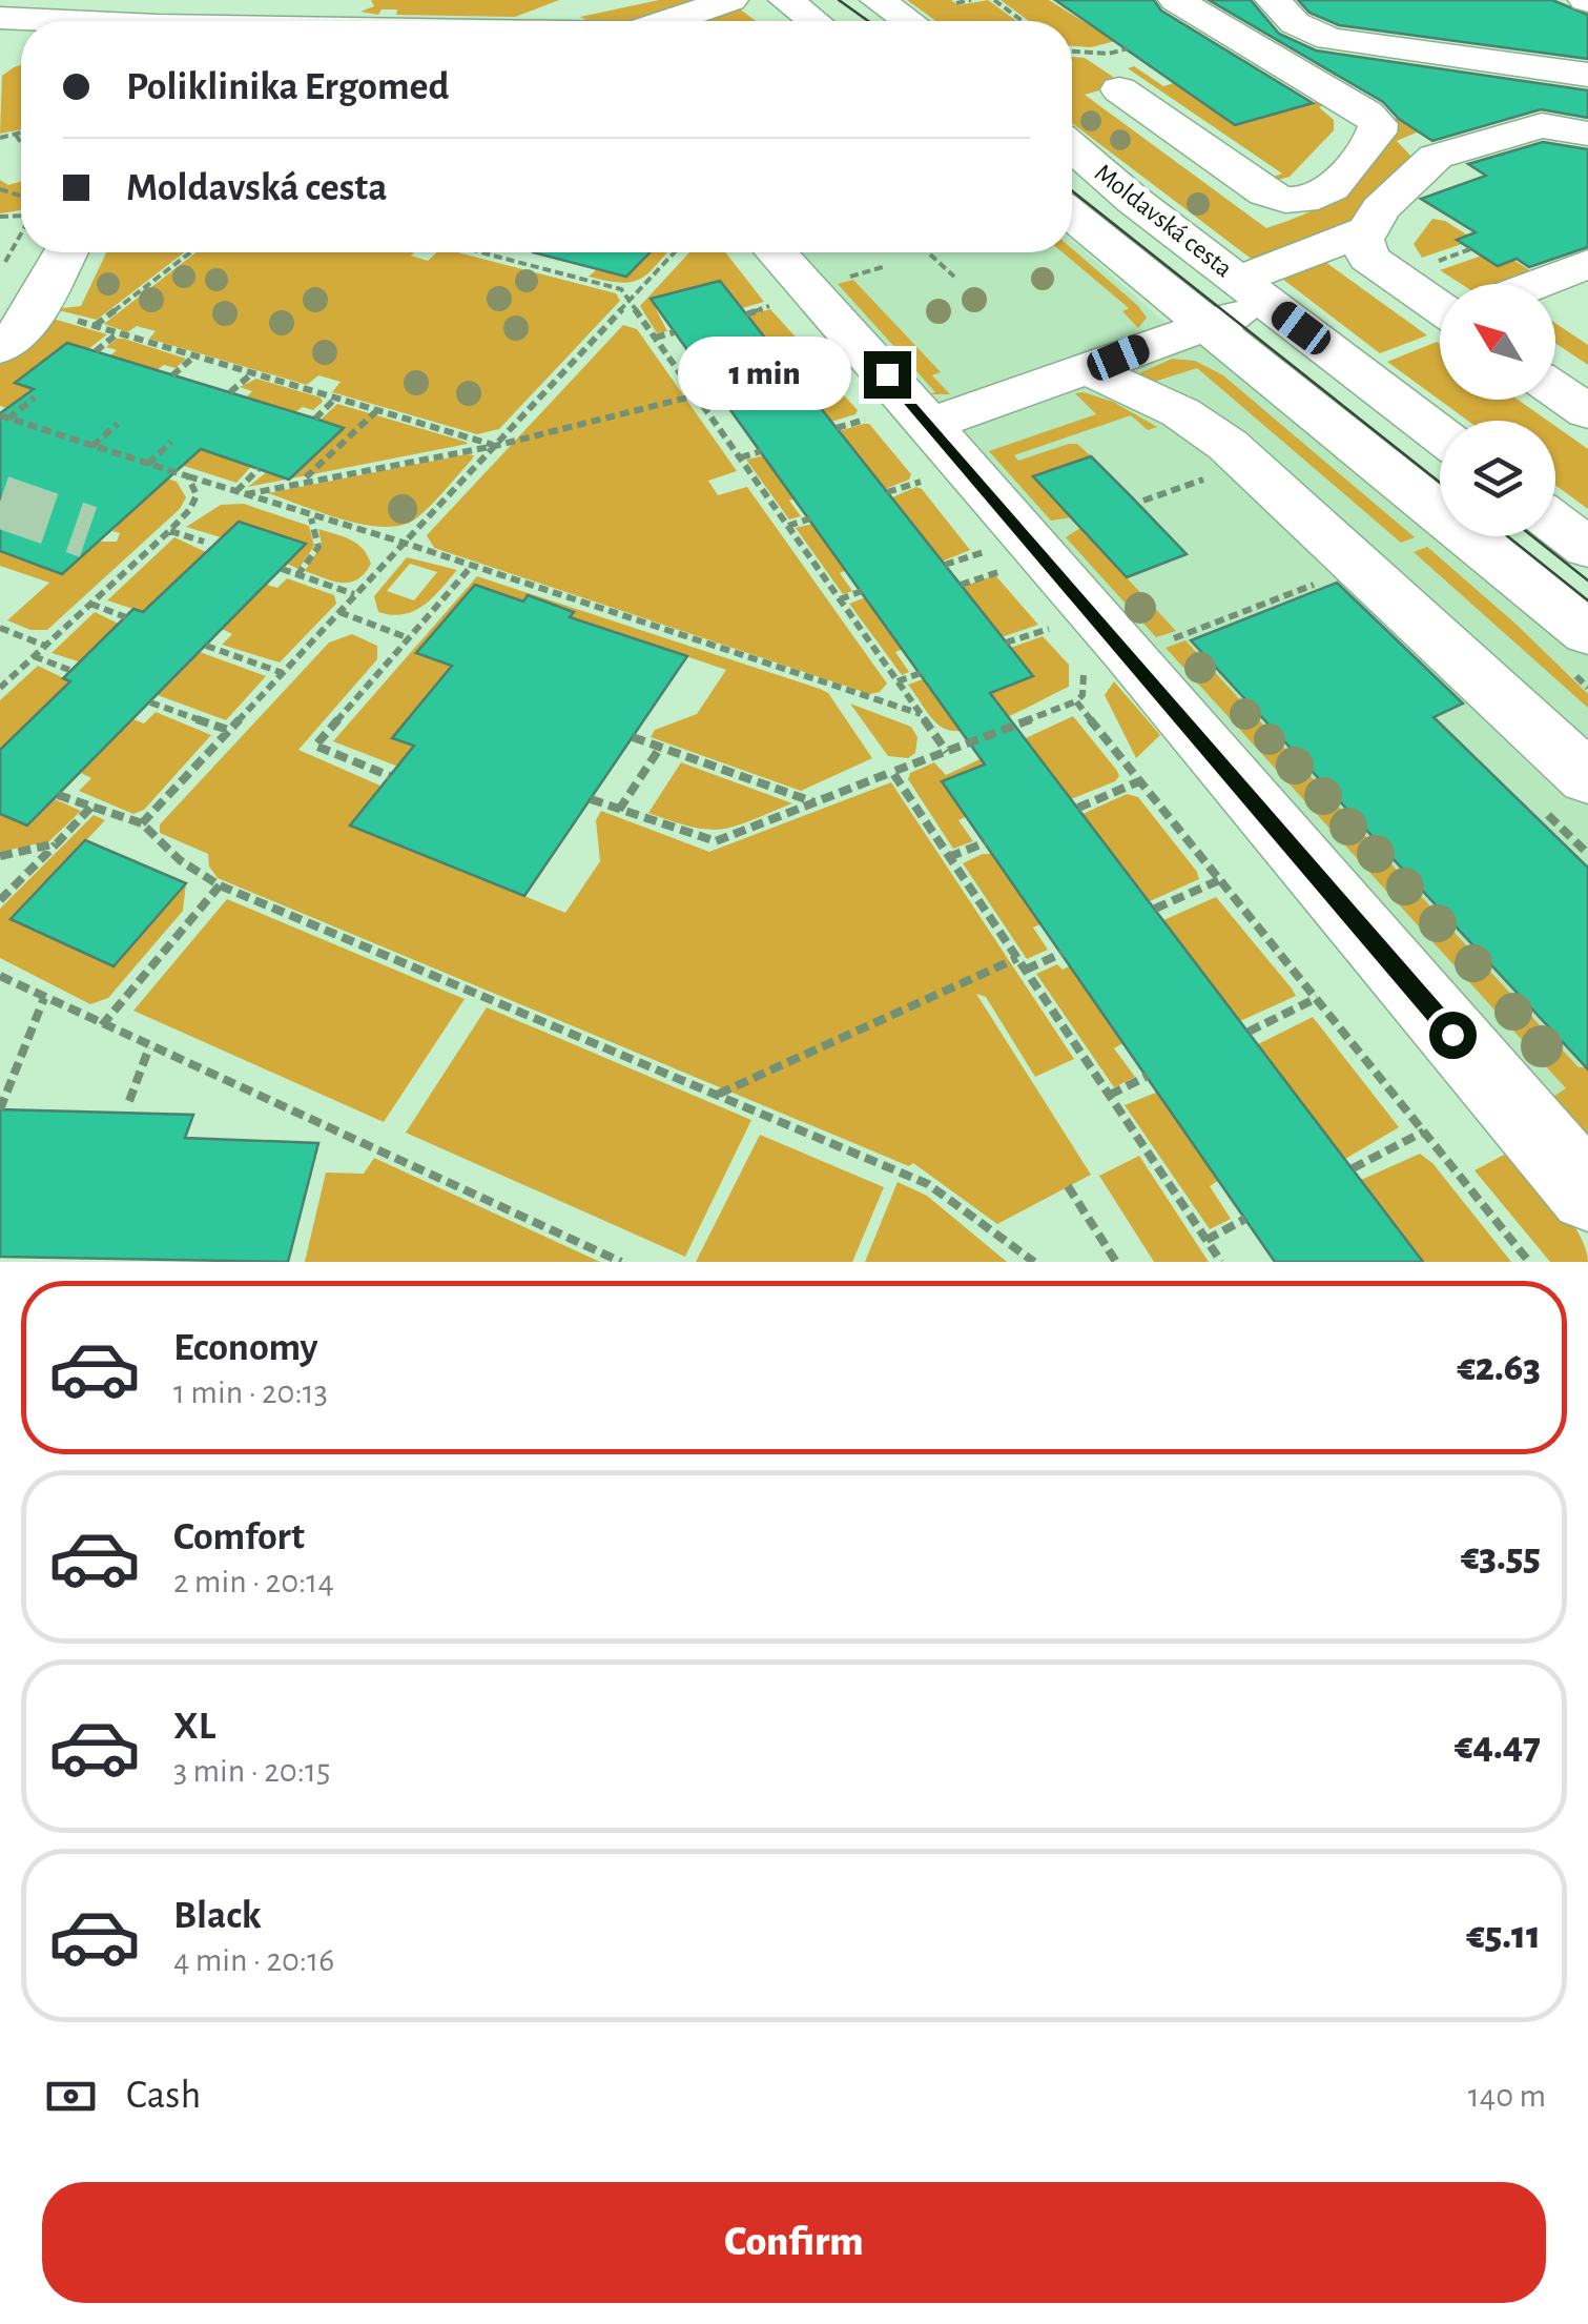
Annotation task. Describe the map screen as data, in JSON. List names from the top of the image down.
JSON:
{
  "streets": {
    "street": ["Moldavská cesta"]
  },
  "north": "top left",
  "page": {
    "banner": ["Poliklinika Ergomed", "Moldavská cesta"],
    "bubble": "1 min",
    "list": [
      {
        "name": "Economy",
        "note": "1 min · 20:13",
        "value": "€2.63"
      },
      {
        "name": "Comfort",
        "note": "2 min · 20:14",
        "value": "€3.55"
      },
      {
        "name": "XL",
        "note": "3 min · 20:15",
        "value": "€4.47"
      },
      {
        "name": "Black",
        "note": "4 min · 20:16",
        "value": "€5.11"
      }
    ],
    "pay": ["Cash", "140 m"],
    "buttons": "Confirm"
  }
}
